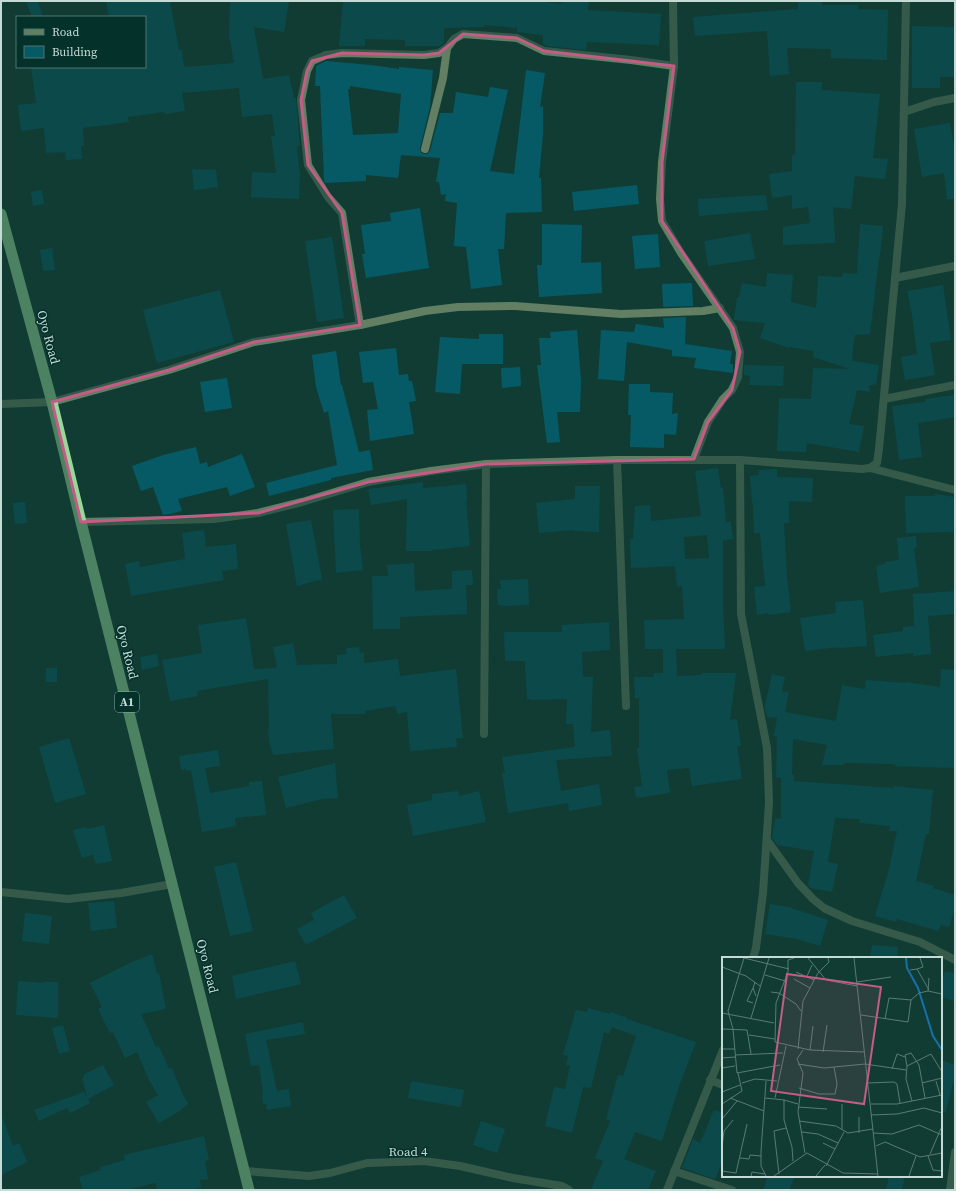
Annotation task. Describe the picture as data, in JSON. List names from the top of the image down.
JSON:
{
  "streets": {
    "highway": ["Oyo Road", "A1"],
    "street": ["Road 4"]
  },
  "crossings": [
    ["Oyo Road", "Road 4"]
  ],
  "legend": ["Road", "Building"]
}
